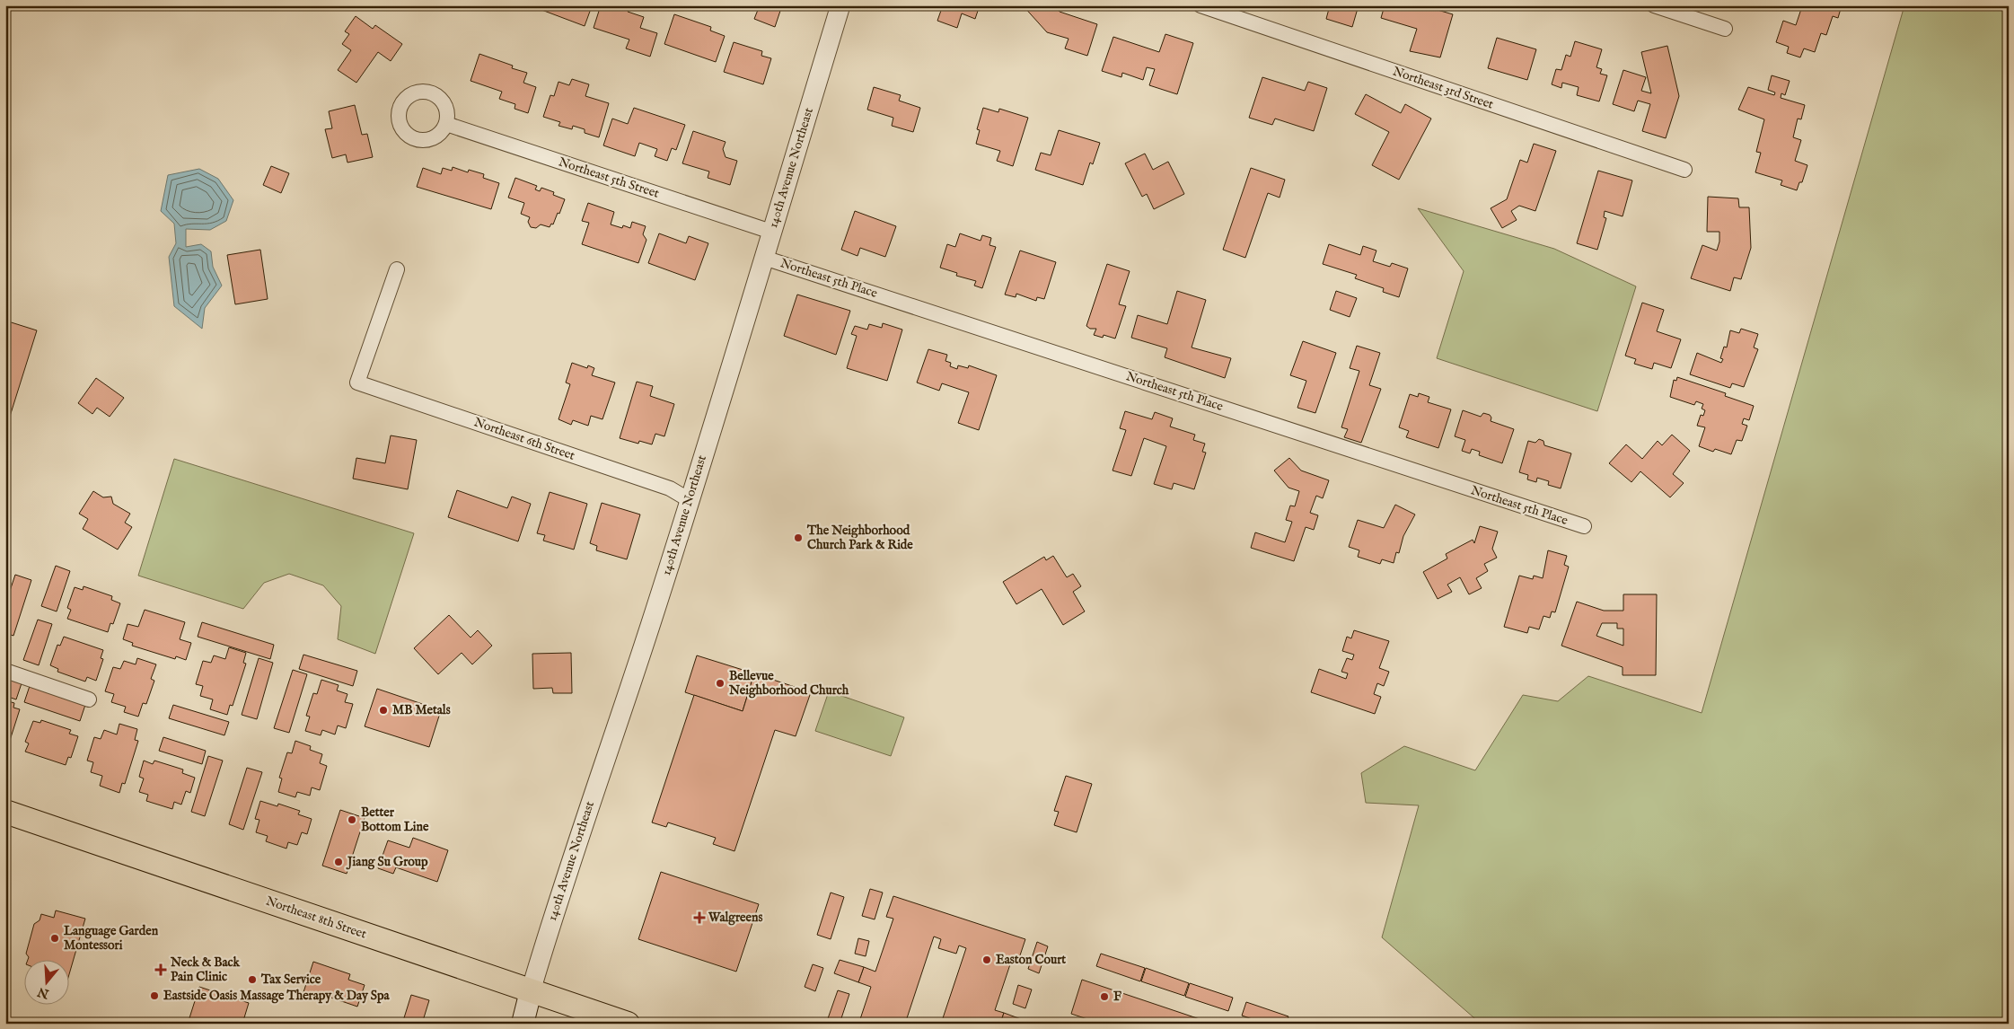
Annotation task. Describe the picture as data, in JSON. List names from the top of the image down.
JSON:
{
  "streets": {
    "main road": ["140th Avenue Northeast", "Northeast 8th Street"],
    "street": [
      "Northeast 3rd Street",
      "Northeast 5th Street",
      "Northeast 5th Place",
      "Northeast 6th Street"
    ]
  },
  "crossings": [
    ["140th Avenue Northeast", "Northeast 5th Street"],
    ["140th Avenue Northeast", "Northeast 5th Place"],
    ["140th Avenue Northeast", "Northeast 6th Street"],
    ["140th Avenue Northeast", "Northeast 8th Street"]
  ],
  "places": {
    "other": [
      "The Neighborhood Church Park & Ride",
      "Bellevue Neighborhood Church",
      "MB Metals",
      "Better Bottom Line",
      "Jiang Su Group",
      "Language Garden Montessori",
      "Easton Court",
      "Tax Service",
      "Eastside Oasis Massage Therapy & Day Spa",
      "F"
    ],
    "health": ["Walgreens", "Neck & Back Pain Clinic"]
  },
  "north": "bottom"
}
